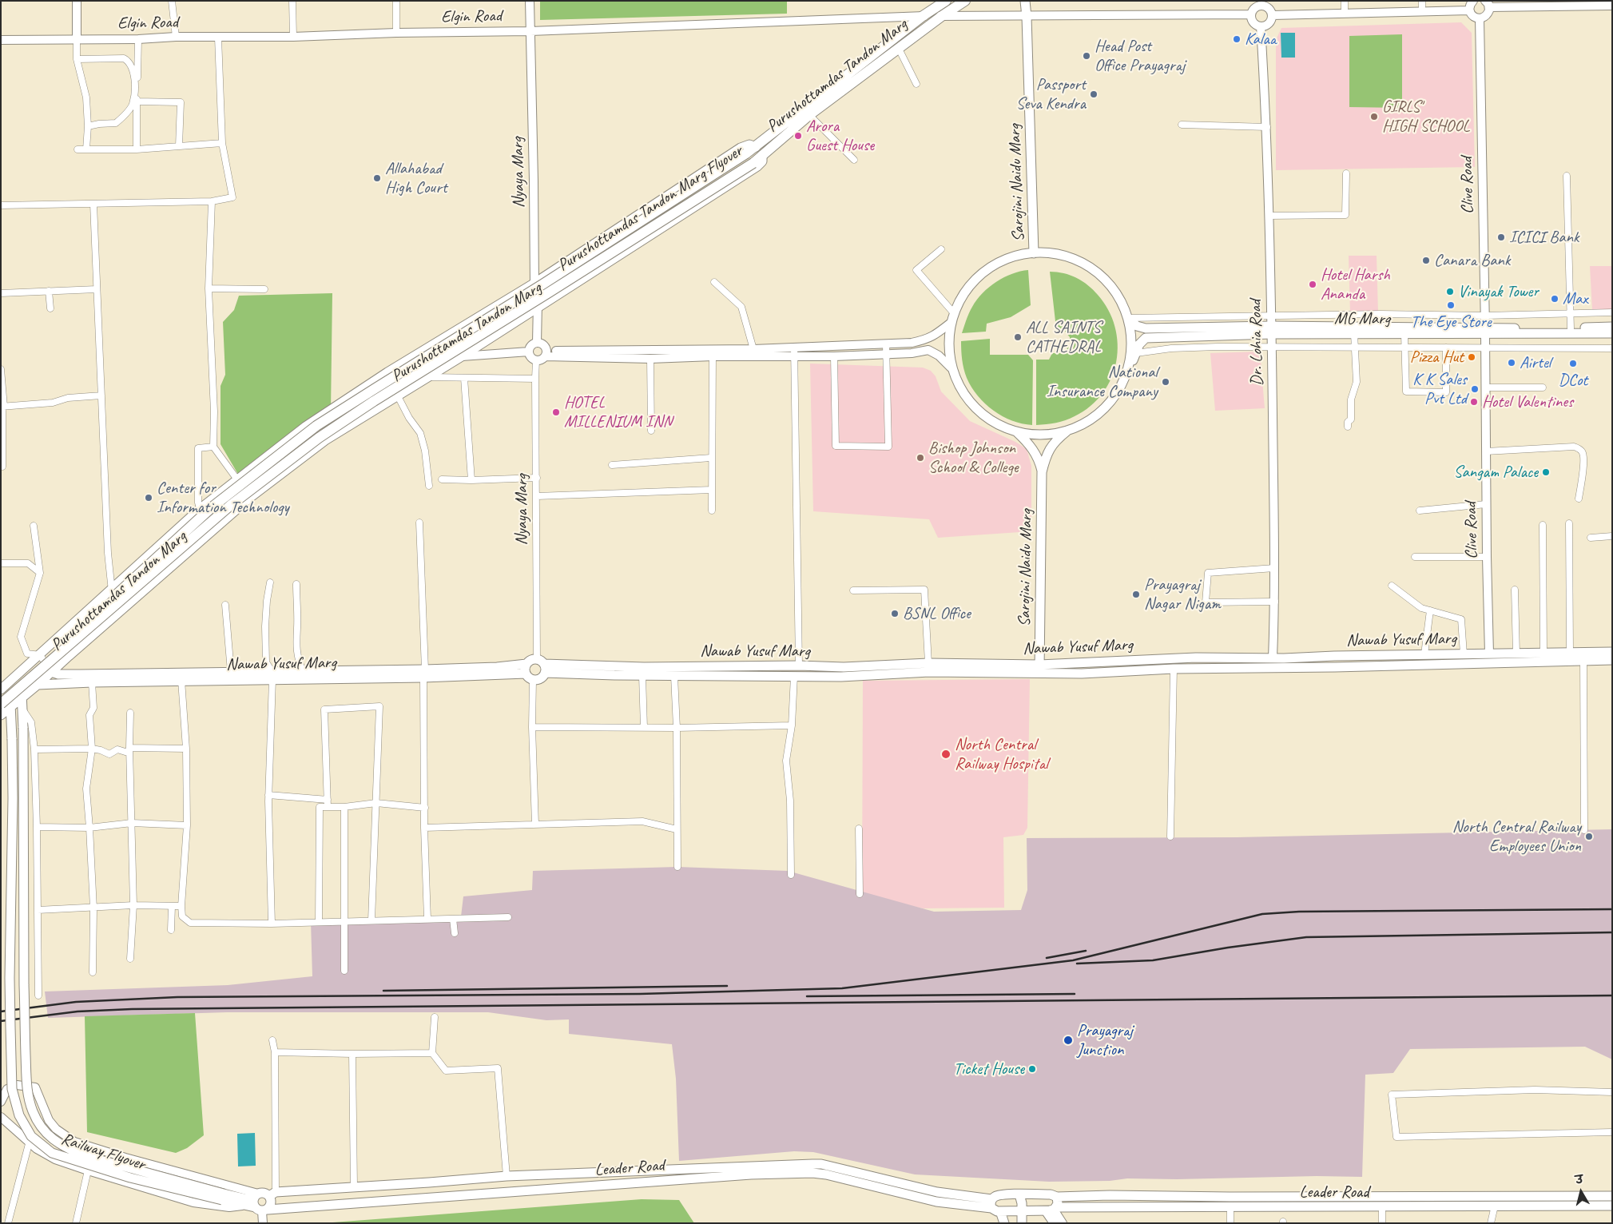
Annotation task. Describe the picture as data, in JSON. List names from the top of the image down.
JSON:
{
  "streets": {
    "main road": [
      "Purushottamdas Tandon Marg",
      "Sarojini Naidu Marg",
      "Purushottamdas Tandon Marg Flyover",
      "MG Marg",
      "Nawab Yusuf Marg",
      "Railway Flyover",
      "Leader Road"
    ],
    "street": [
      "Elgin Road",
      "Nyaya Marg",
      "Clive Road",
      "Dr. Lohia Road"
    ]
  },
  "crossings": [
    ["Elgin Road", "Purushottamdas Tandon Marg"],
    ["Elgin Road", "Nyaya Marg"],
    ["Elgin Road", "Sarojini Naidu Marg"],
    ["Elgin Road", "Dr. Lohia Road"],
    ["Purushottamdas Tandon Marg", "Nyaya Marg"],
    ["Purushottamdas Tandon Marg", "Purushottamdas Tandon Marg Flyover"],
    ["Purushottamdas Tandon Marg", "Nawab Yusuf Marg"],
    ["Purushottamdas Tandon Marg", "Railway Flyover"],
    ["Nyaya Marg", "Nawab Yusuf Marg"],
    ["Sarojini Naidu Marg", "Nawab Yusuf Marg"],
    ["Clive Road", "MG Marg"],
    ["Clive Road", "Nawab Yusuf Marg"],
    ["Purushottamdas Tandon Marg Flyover", "Railway Flyover"],
    ["MG Marg", "Dr. Lohia Road"],
    ["Dr. Lohia Road", "Nawab Yusuf Marg"],
    ["Railway Flyover", "Leader Road"]
  ],
  "places": [
    "Kalaa",
    "Head Post Office Prayagraj",
    "Passport Seva Kendra",
    "GIRLS' HIGH SCHOOL",
    "Arora Guest House",
    "Allahabad High Court",
    "ICICI Bank",
    "Canara Bank",
    "Hotel Harsh Ananda",
    "Vinayak Tower",
    "Max",
    "The Eye Store",
    "ALL SAINTS CATHEDRAL",
    "Pizza Hut",
    "Airtel",
    "DCot",
    "National Insurance Company",
    "K K Sales Pvt Ltd",
    "Hotel Valentines",
    "HOTEL MILLENIUM INN",
    "Bishop Johnson School & College",
    "Sangam Palace",
    "Center for Information Technology",
    "Prayagraj Nagar Nigam",
    "BSNL Office",
    "North Central Railway Hospital",
    "North Central Railway Employees Union",
    "Prayagraj Junction",
    "Ticket House"
  ],
  "north": "top"
}
